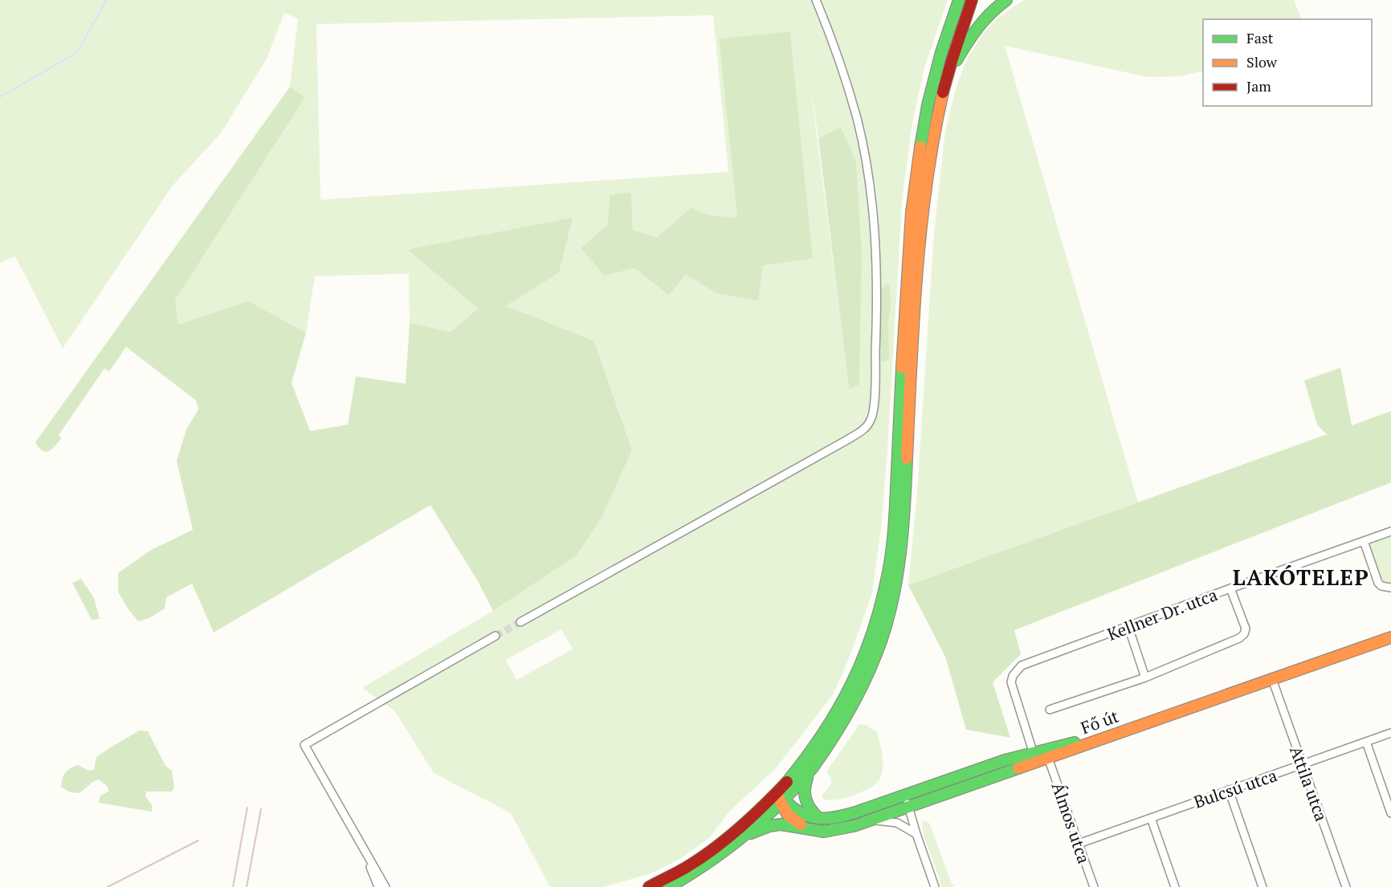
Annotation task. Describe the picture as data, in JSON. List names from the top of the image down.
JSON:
{
  "streets": {
    "main road": ["Fő út"],
    "street": [
      "Kellner Dr. utca",
      "Attila utca",
      "Bulcsú utca",
      "Álmos utca"
    ]
  },
  "crossings": [
    ["Fő út", "Attila utca"],
    ["Fő út", "Álmos utca"],
    ["Attila utca", "Bulcsú utca"],
    ["Bulcsú utca", "Álmos utca"]
  ],
  "districts": ["LAKÓTELEP"],
  "legend": ["Fast", "Slow", "Jam"]
}
